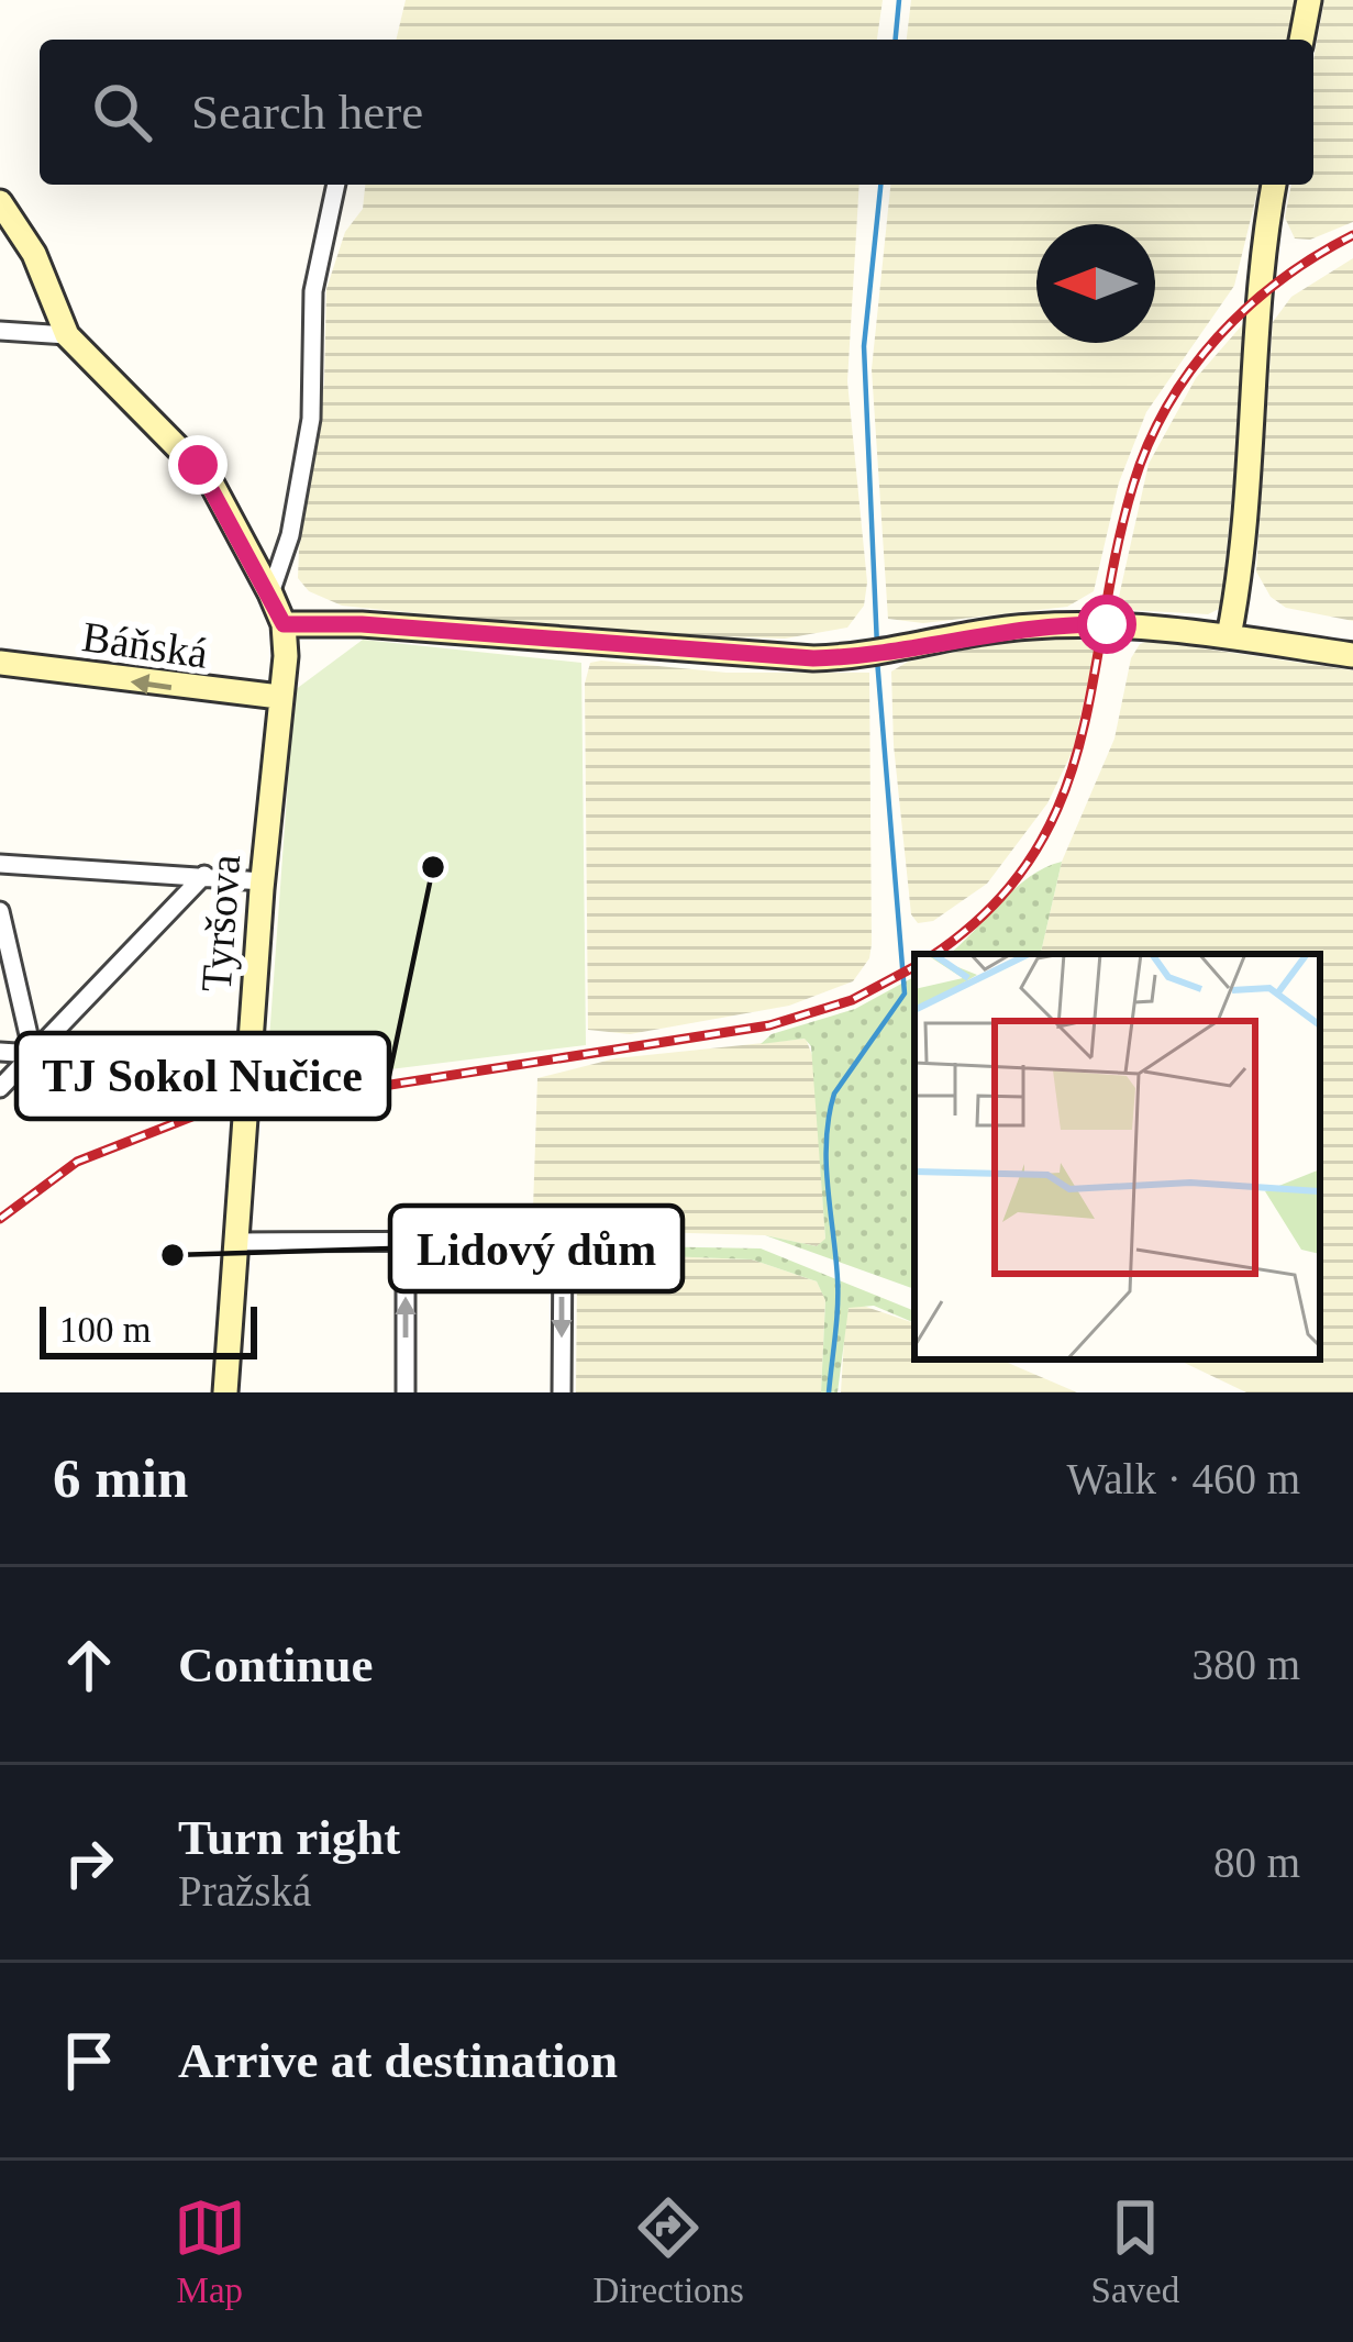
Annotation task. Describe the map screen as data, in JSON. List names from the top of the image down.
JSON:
{
  "streets": {
    "street": ["Báňská", "Tyršova"]
  },
  "crossings": [
    ["Báňská", "Tyršova"]
  ],
  "places": ["TJ Sokol Nučice", "Lidový dům"],
  "scale_bar": "100 m",
  "north": "left",
  "page": {
    "search": "Search here",
    "scale": "100 m",
    "heading": ["6 min", "Walk · 460 m"],
    "list": [
      ["Continue", "380 m"],
      ["Turn right", "Pražská", "80 m"],
      "Arrive at destination"
    ],
    "nav": ["Map", "Directions", "Saved"]
  }
}
